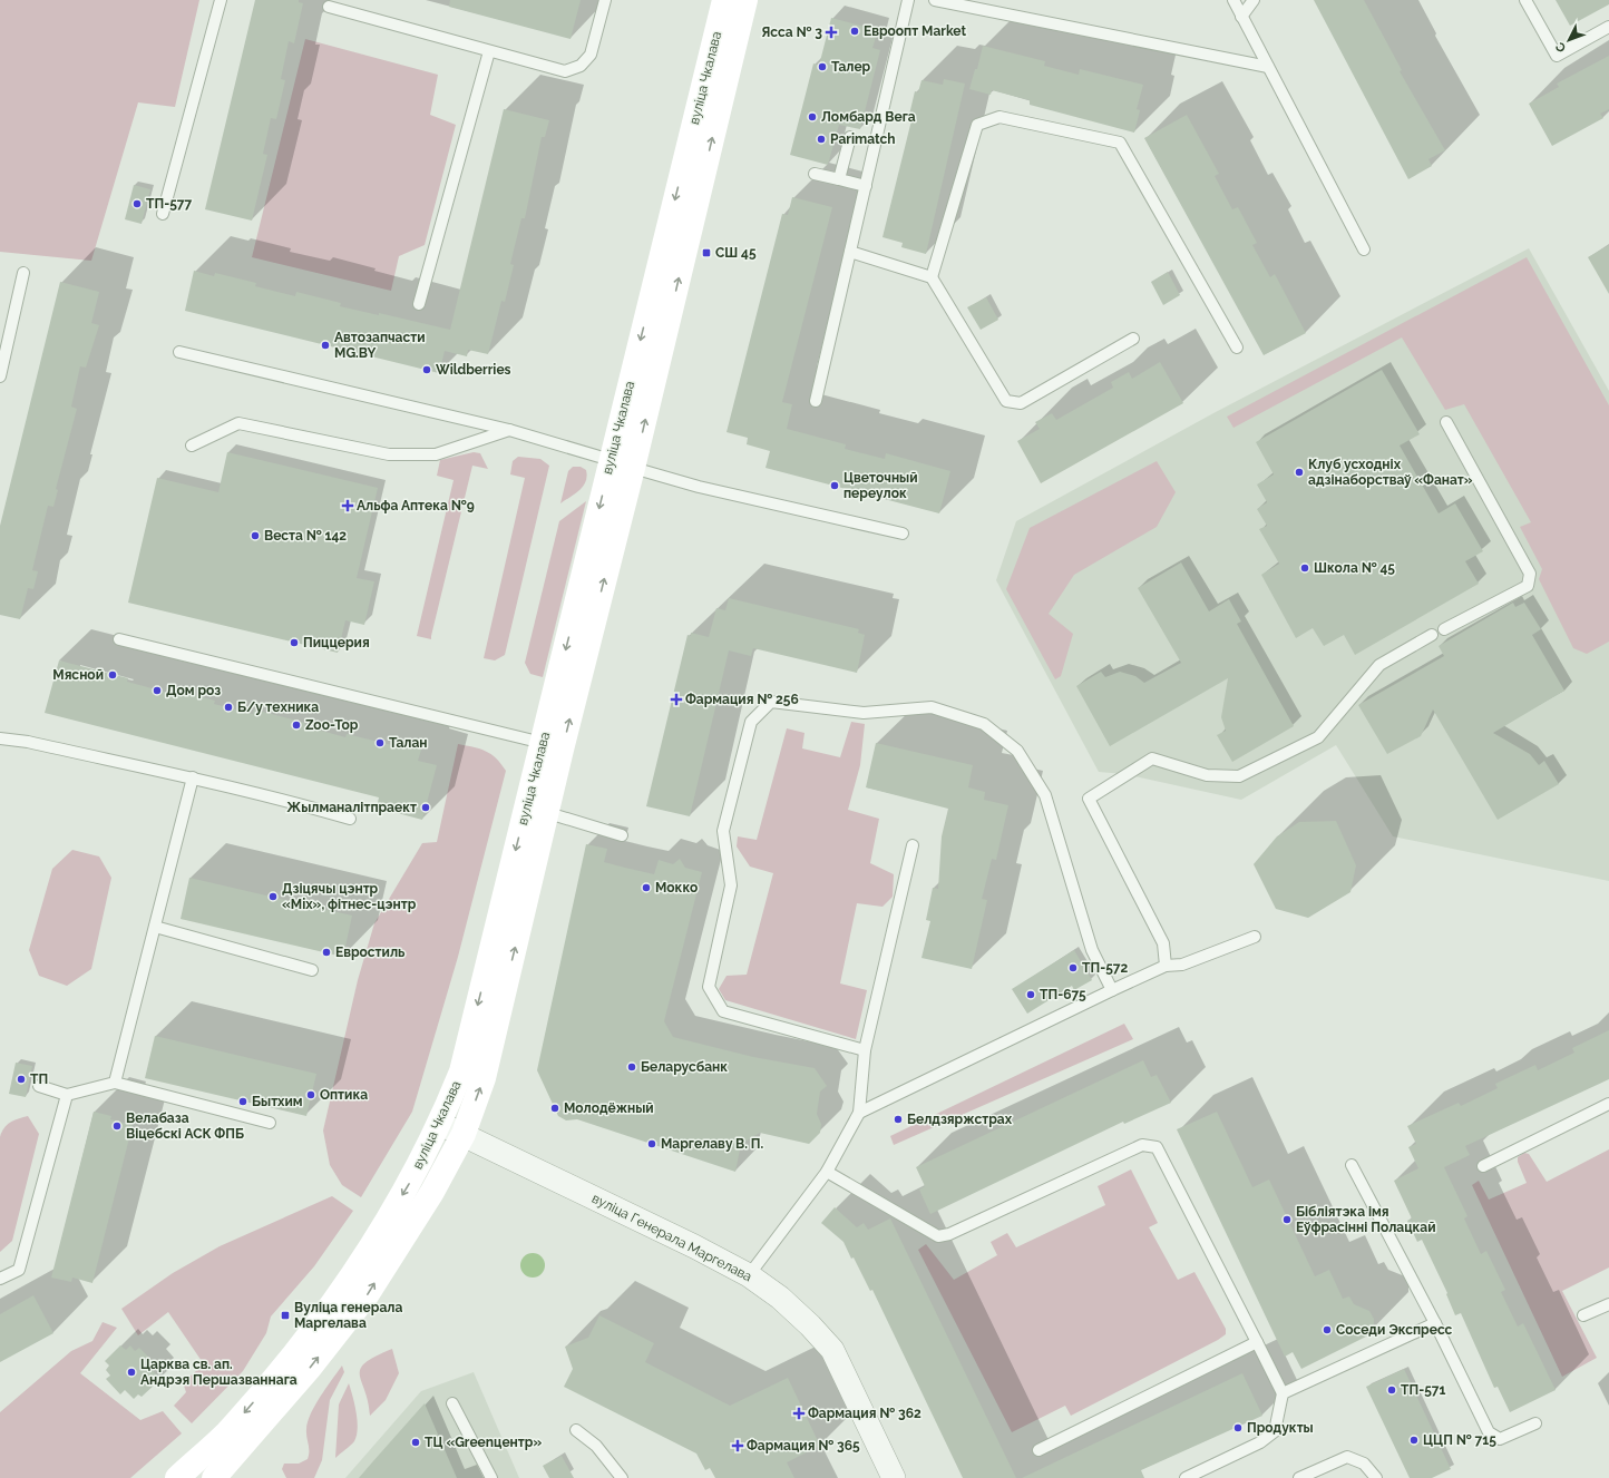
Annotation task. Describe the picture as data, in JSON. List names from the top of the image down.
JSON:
{
  "streets": {
    "main road": ["вуліца Чкалава"],
    "street": ["вуліца Генерала Маргелава"]
  },
  "crossings": [
    ["вуліца Чкалава", "вуліца Генерала Маргелава"]
  ],
  "places": {
    "other": [
      "Евроопт Market",
      "Талер",
      "Ломбард Вега",
      "Parimatch",
      "ТП-577",
      "Автозапчасти MG.BY",
      "Wildberries",
      "Клуб усходніх адзінаборстваў «Фанат»",
      "Цветочный переулок",
      "Веста № 142",
      "Школа № 45",
      "Пиццерия",
      "Мясной",
      "Дом роз",
      "Б/у техника",
      "Zoo-Top",
      "Талан",
      "Жылманалітпраект",
      "Мокко",
      "Дзіцячы цэнтр «Mix», фітнес-цэнтр",
      "Евростиль",
      "ТП-572",
      "ТП-675",
      "Беларусбанк",
      "ТП",
      "Оптика",
      "Бытхим",
      "Молодёжный",
      "Белдзяржстрах",
      "Велабаза Віцебскі АСК ФПБ",
      "Маргелаву В. П.",
      "Бібліятэка імя Еўфрасінні Полацкай",
      "Соседи Экспресс",
      "Царква св. ап. Андрэя Першазваннага",
      "ТП-571",
      "Продукты",
      "ЦЦП № 715",
      "ТЦ «Greenцентр»"
    ],
    "health": [
      "Ясса № 3",
      "Альфа Аптека №9",
      "Фармация № 256",
      "Фармация № 362",
      "Фармация № 365"
    ],
    "transit": ["СШ 45", "Вуліца генерала Маргелава"]
  },
  "north": "bottom left"
}
